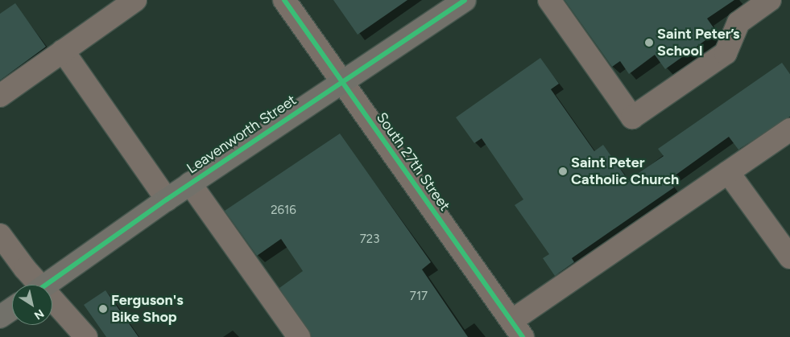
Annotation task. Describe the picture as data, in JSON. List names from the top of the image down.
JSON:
{
  "streets": {
    "main road": ["Leavenworth Street"],
    "street": ["South 27th Street"]
  },
  "crossings": [
    ["Leavenworth Street", "South 27th Street"]
  ],
  "places": ["Saint Peter’s School", "Saint Peter Catholic Church", "Ferguson's Bike Shop"],
  "house_numbers": ["2616", "723", "717"],
  "north": "bottom right"
}
